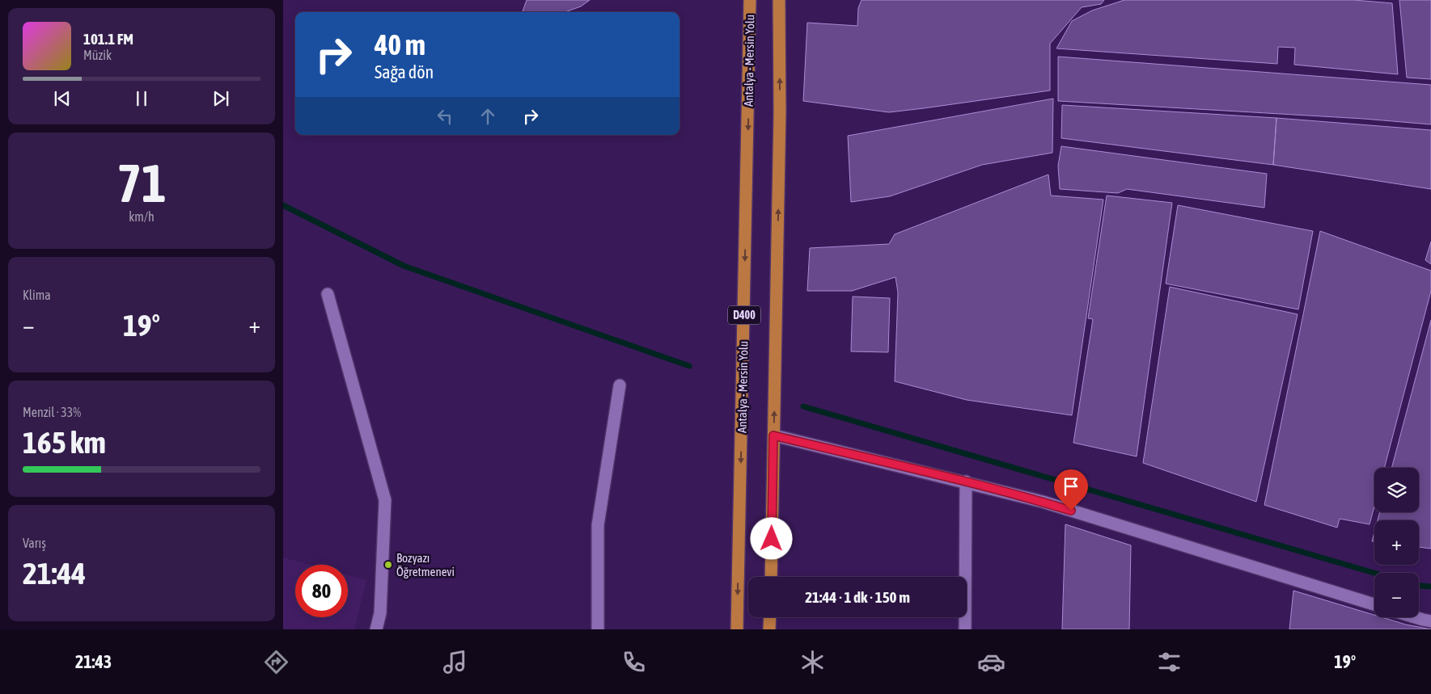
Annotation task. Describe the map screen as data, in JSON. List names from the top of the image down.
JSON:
{
  "streets": {
    "highway": ["Antalya - Mersin Yolu", "D400"]
  },
  "places": ["Bozyazı Öğretmenevi"],
  "page": {
    "turn": ["40 m", "Sağa dön"],
    "song": ["101.1 FM", "Müzik"],
    "tile": [
      ["71", "km/h"],
      "Klima",
      ["Menzil · 33%", "165 km"],
      ["Varış", "21:44"]
    ],
    "heat": ["−", "19°", "+"],
    "map_buttons": ["+", "−"],
    "limit": "80",
    "trip": "21:44 · 1 dk · 150 m",
    "tabs": ["21:43", "19°"]
  }
}
